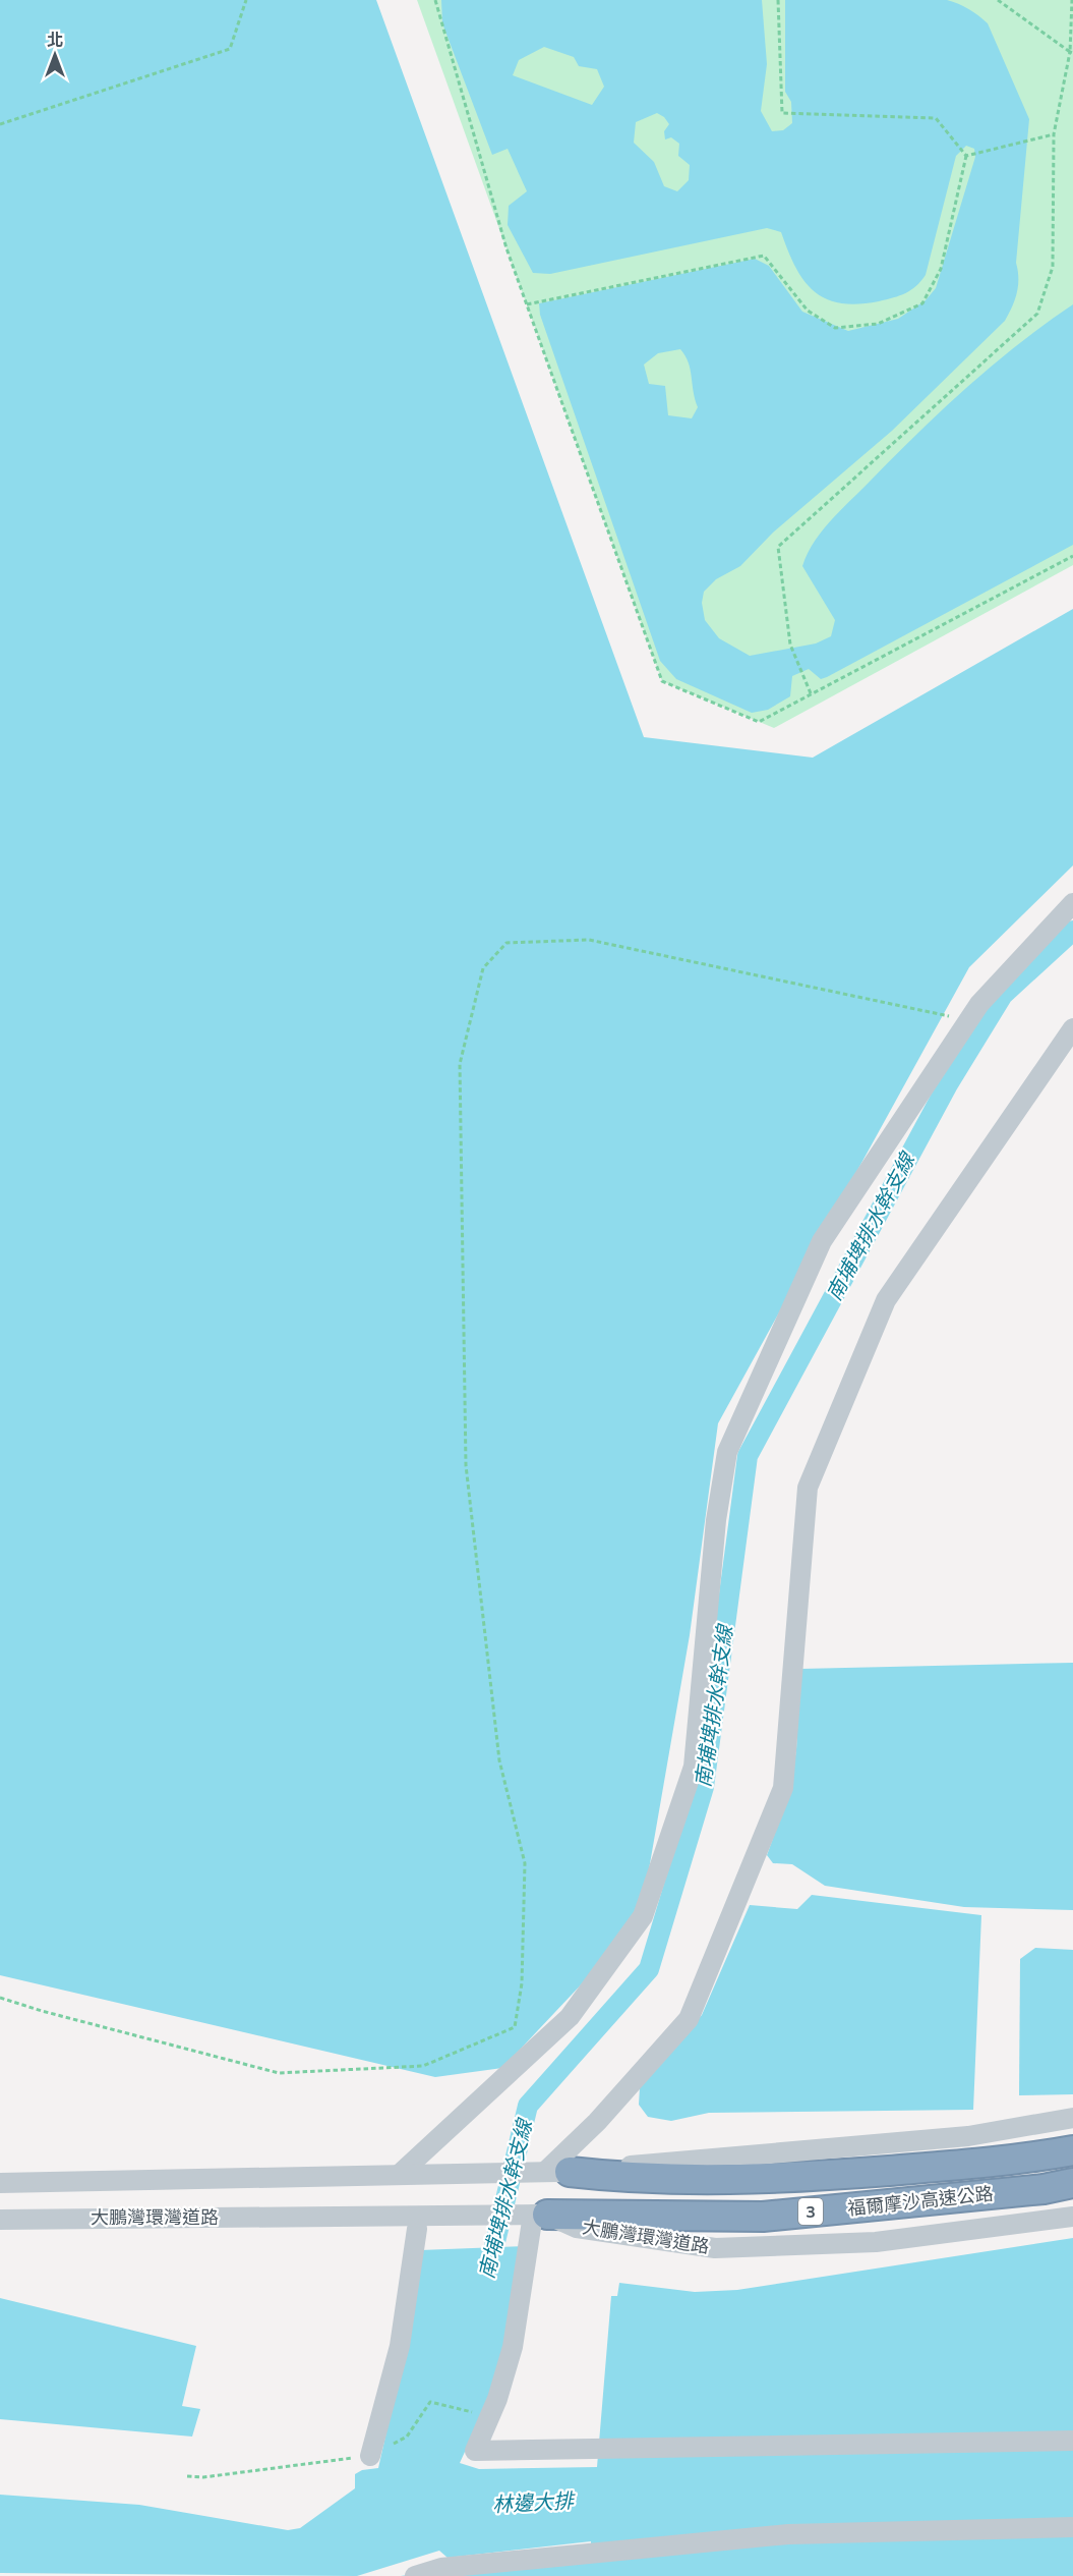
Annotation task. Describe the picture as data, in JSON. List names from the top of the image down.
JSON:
{
  "streets": {
    "highway": ["福爾摩沙高速公路", "3"],
    "street": ["大鵬灣環灣道路"]
  },
  "crossings": [
    ["福爾摩沙高速公路", "大鵬灣環灣道路"]
  ],
  "water": ["南埔埤排水幹支線", "林邊大排"],
  "north": "top"
}
